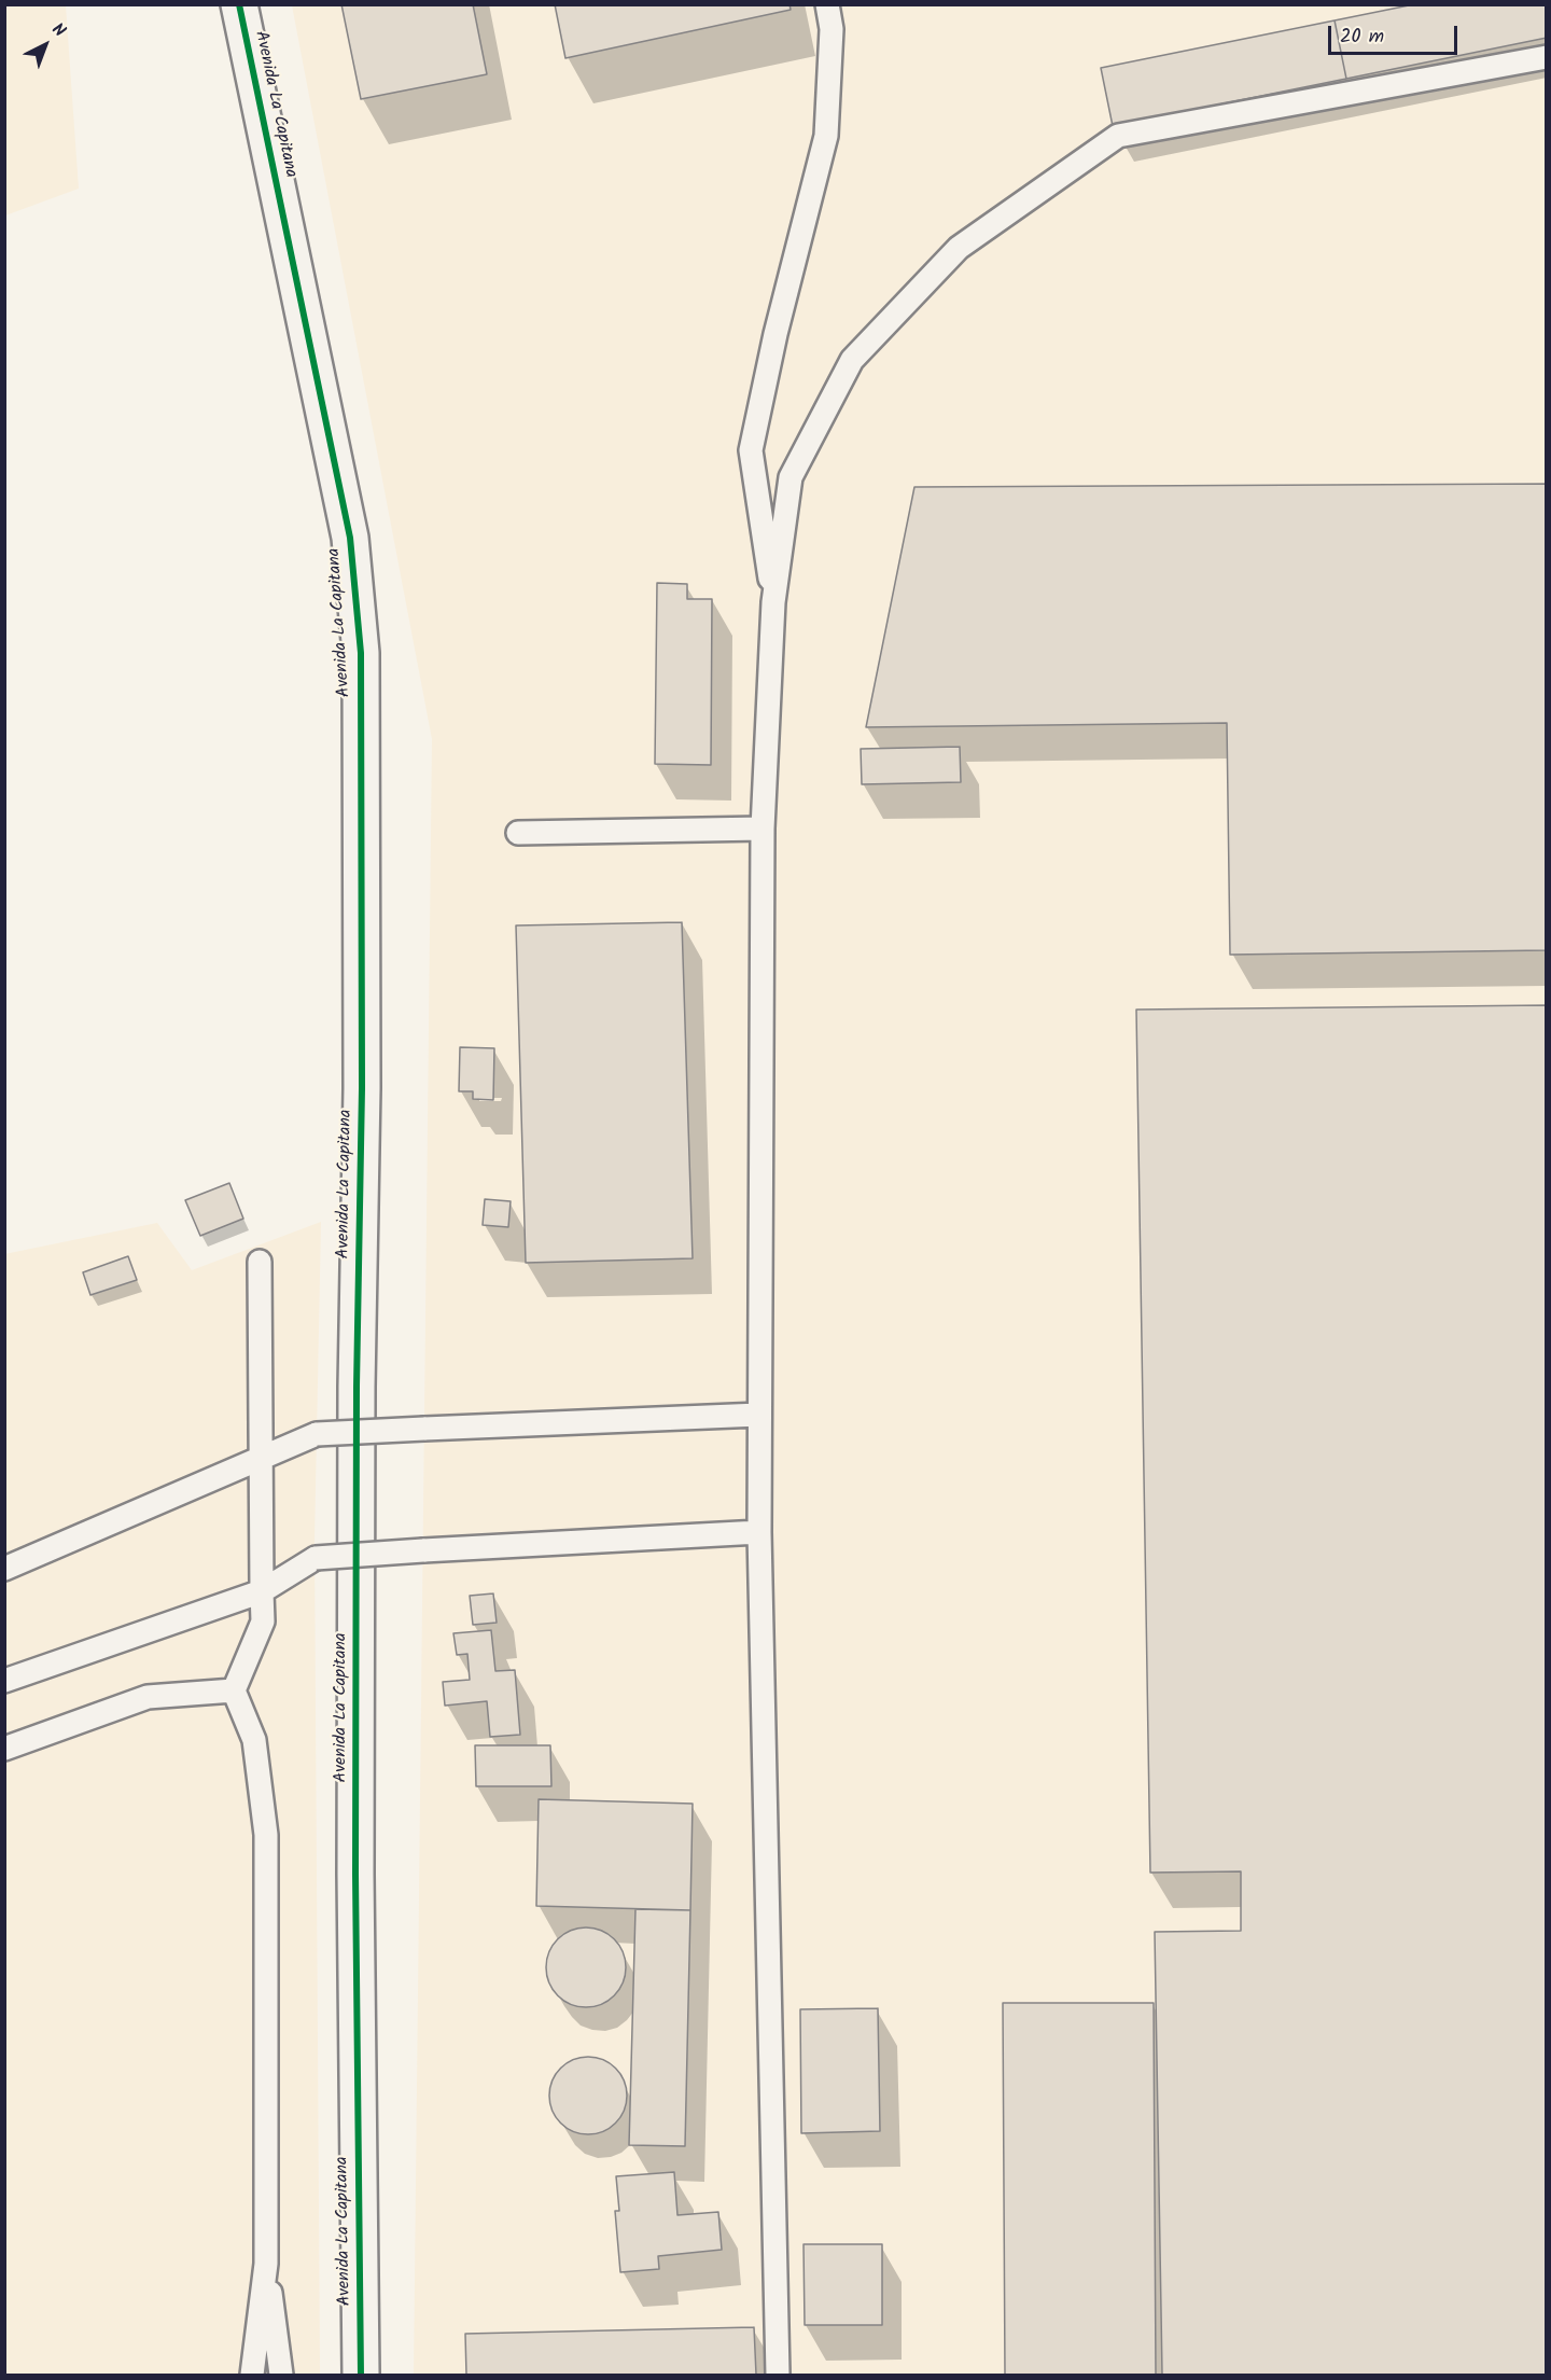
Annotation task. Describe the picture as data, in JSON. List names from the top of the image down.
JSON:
{
  "streets": {
    "street": ["Avenida La Capitana"]
  },
  "scale_bar": "20 m",
  "north": "top right"
}
